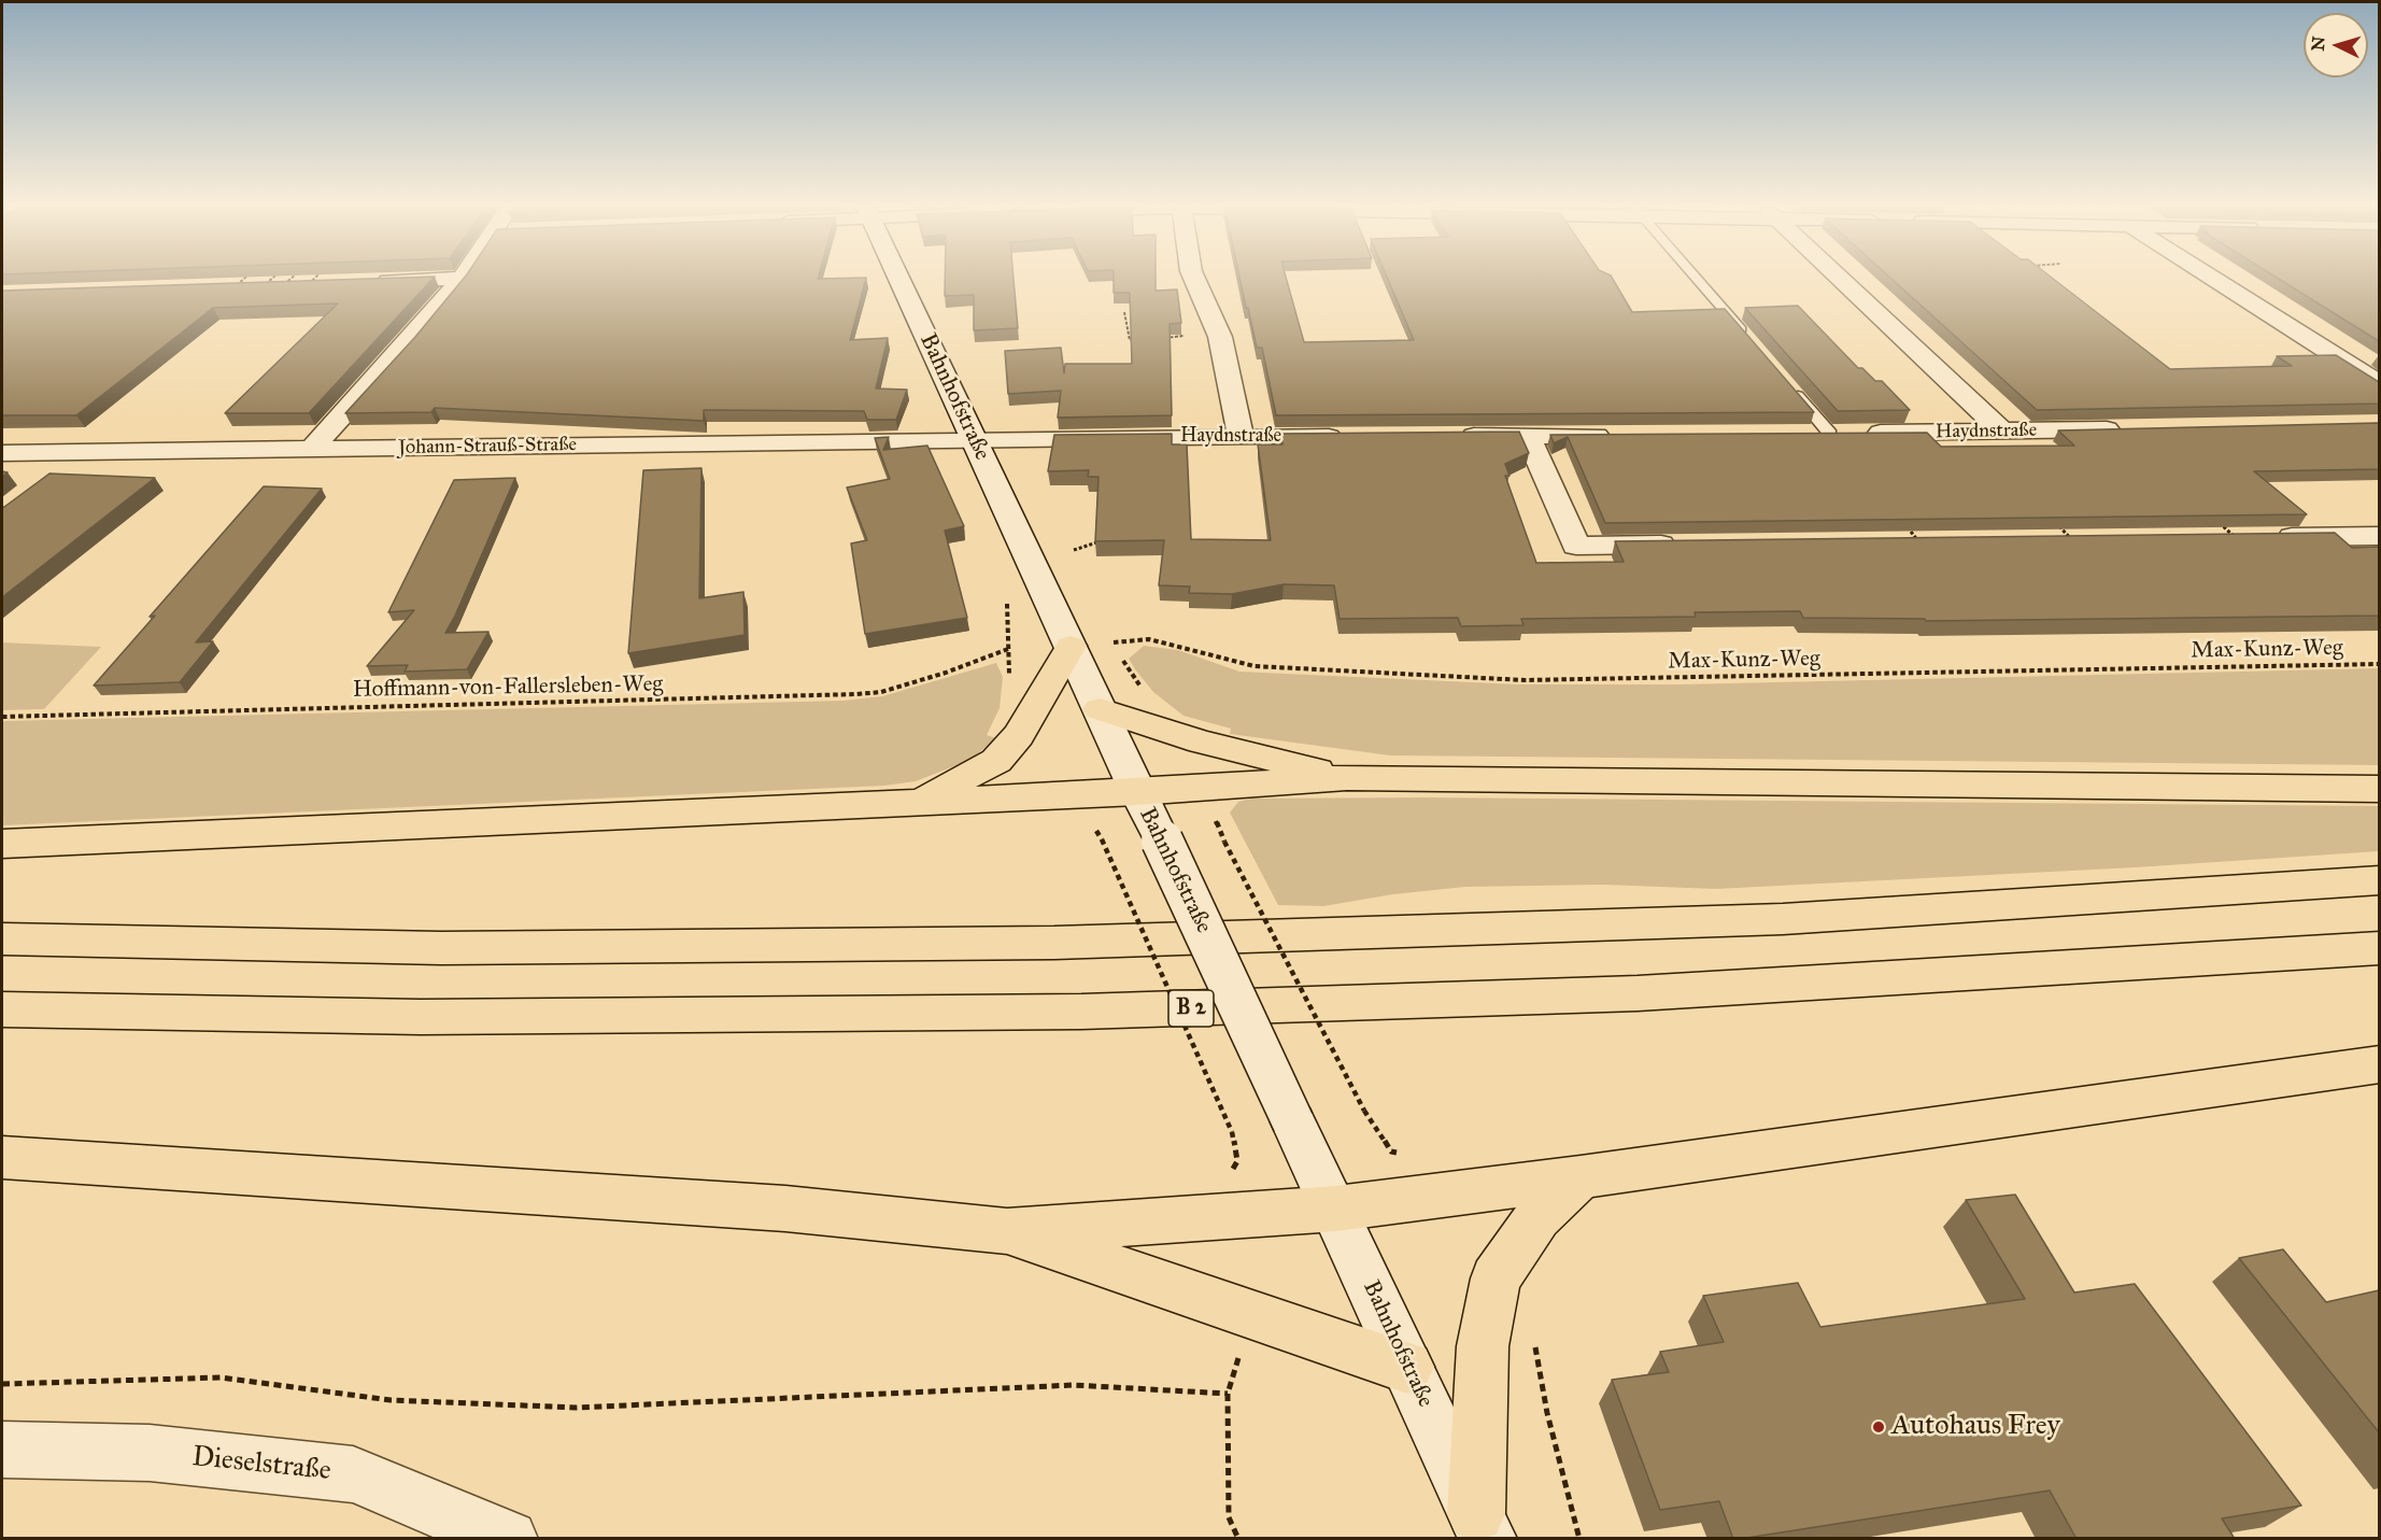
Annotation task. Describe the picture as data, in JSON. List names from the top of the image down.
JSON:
{
  "streets": {
    "highway": ["B 2"],
    "street": [
      "Bahnhofstraße",
      "Haydnstraße",
      "Johann-Strauß-Straße",
      "Dieselstraße"
    ],
    "path": ["Max-Kunz-Weg", "Hoffmann-von-Fallersleben-Weg"]
  },
  "crossings": [
    ["Bahnhofstraße", "Haydnstraße"],
    ["Bahnhofstraße", "Johann-Strauß-Straße"],
    ["Haydnstraße", "Johann-Strauß-Straße"]
  ],
  "places": ["Autohaus Frey"],
  "north": "left"
}
